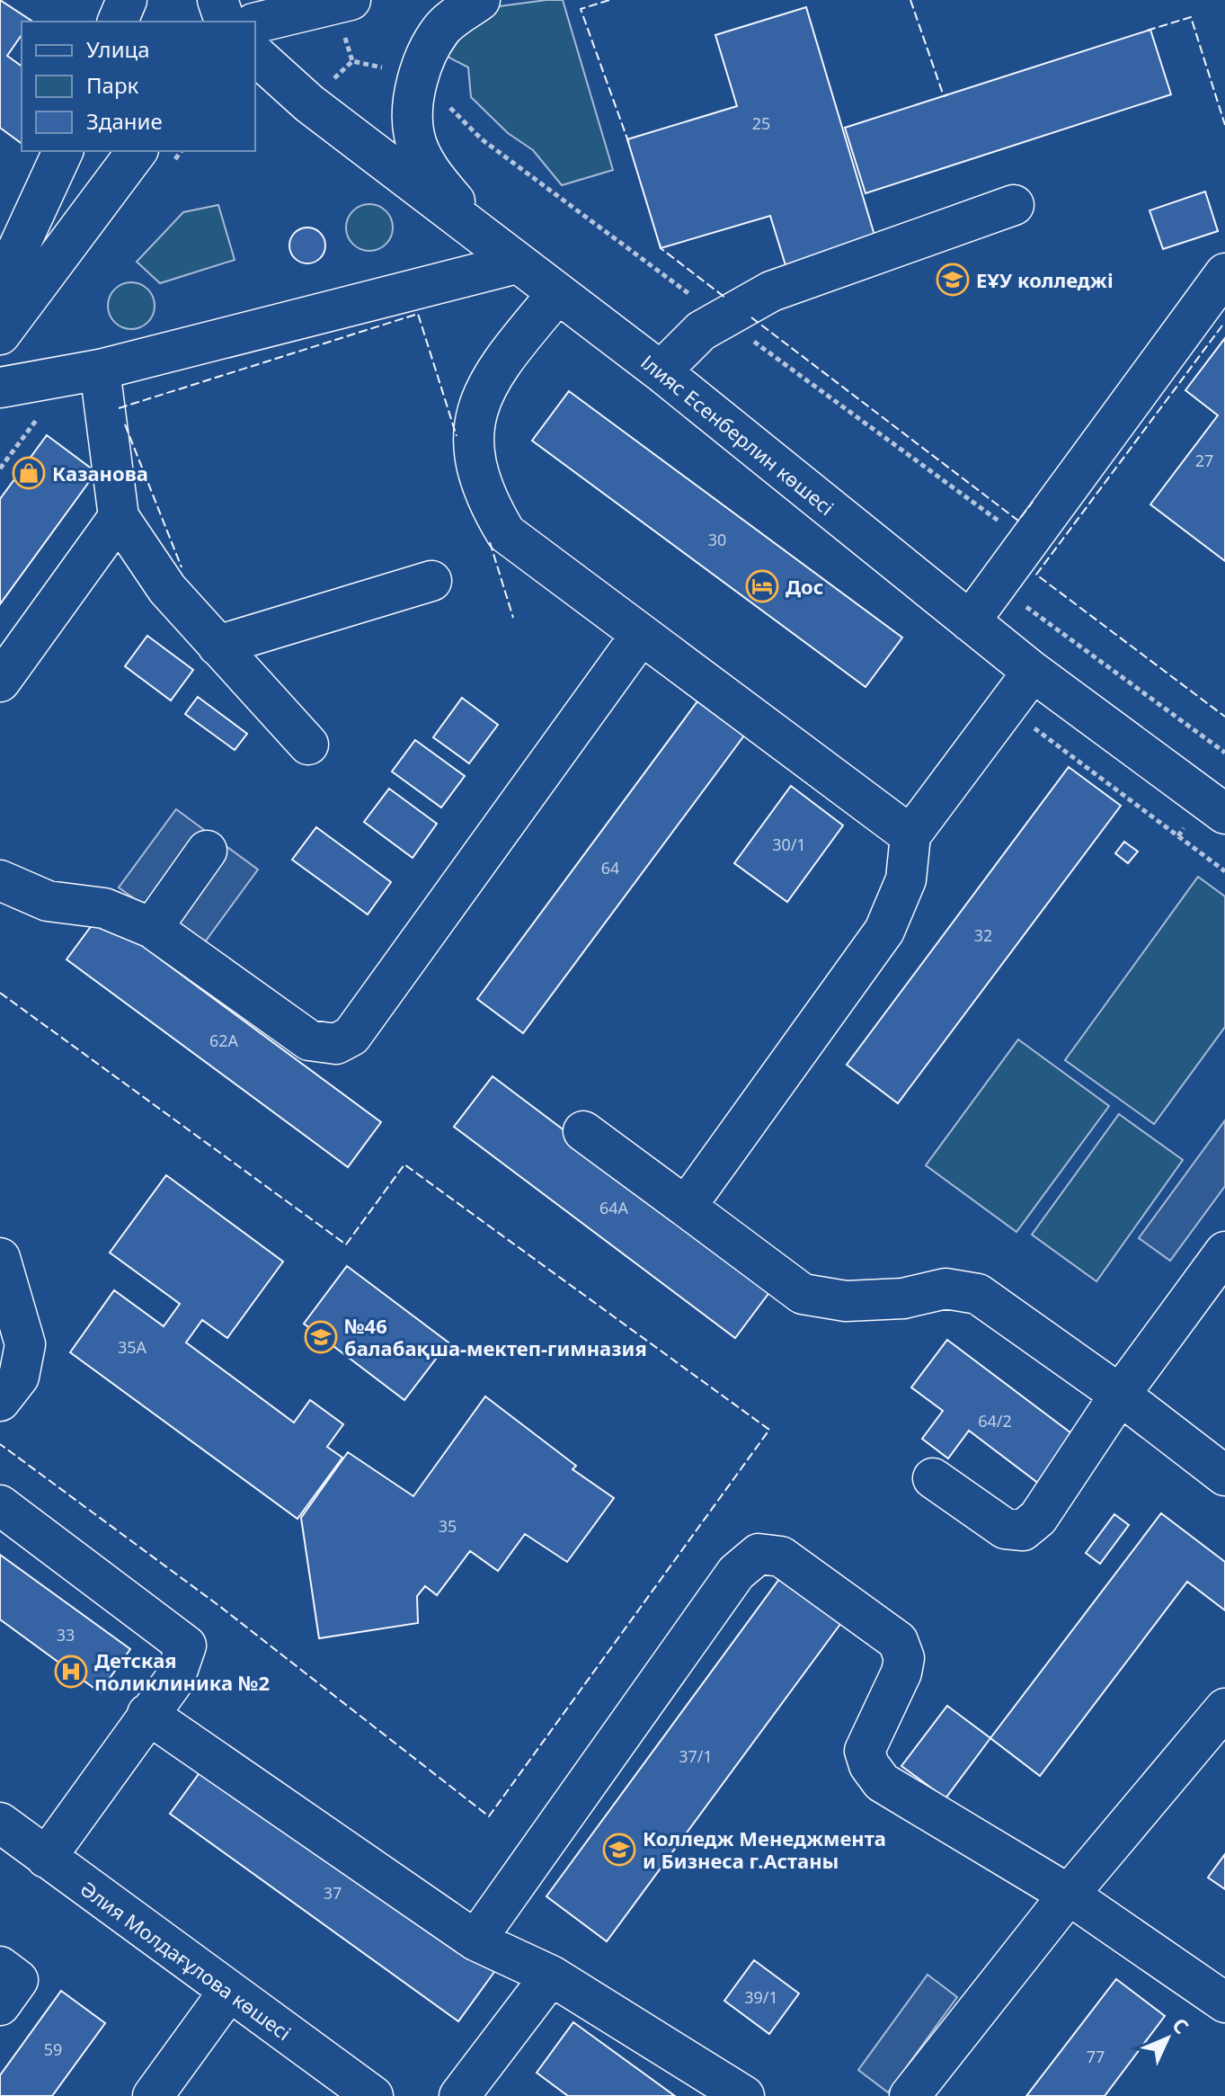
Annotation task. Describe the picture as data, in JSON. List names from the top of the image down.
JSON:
{
  "streets": {
    "street": ["Ілияс Есенберлин көшесі", "Әлия Молдағұлова көшесі"]
  },
  "places": {
    "school or university": ["ЕҰУ колледжі", "№46 балабақша-мектеп-гимназия", "Колледж Менеджмента и Бизнеса г.Астаны"],
    "shop": ["Казанова"],
    "hotel": ["Дос"],
    "hospital": ["Детская поликлиника №2"]
  },
  "house_numbers": [
    "25",
    "27",
    "30",
    "30/1",
    "64",
    "32",
    "62А",
    "64А",
    "35А",
    "64/2",
    "35",
    "33",
    "37/1",
    "37",
    "39/1",
    "59",
    "77"
  ],
  "legend": ["Улица", "Парк", "Здание"],
  "north": "top right"
}
